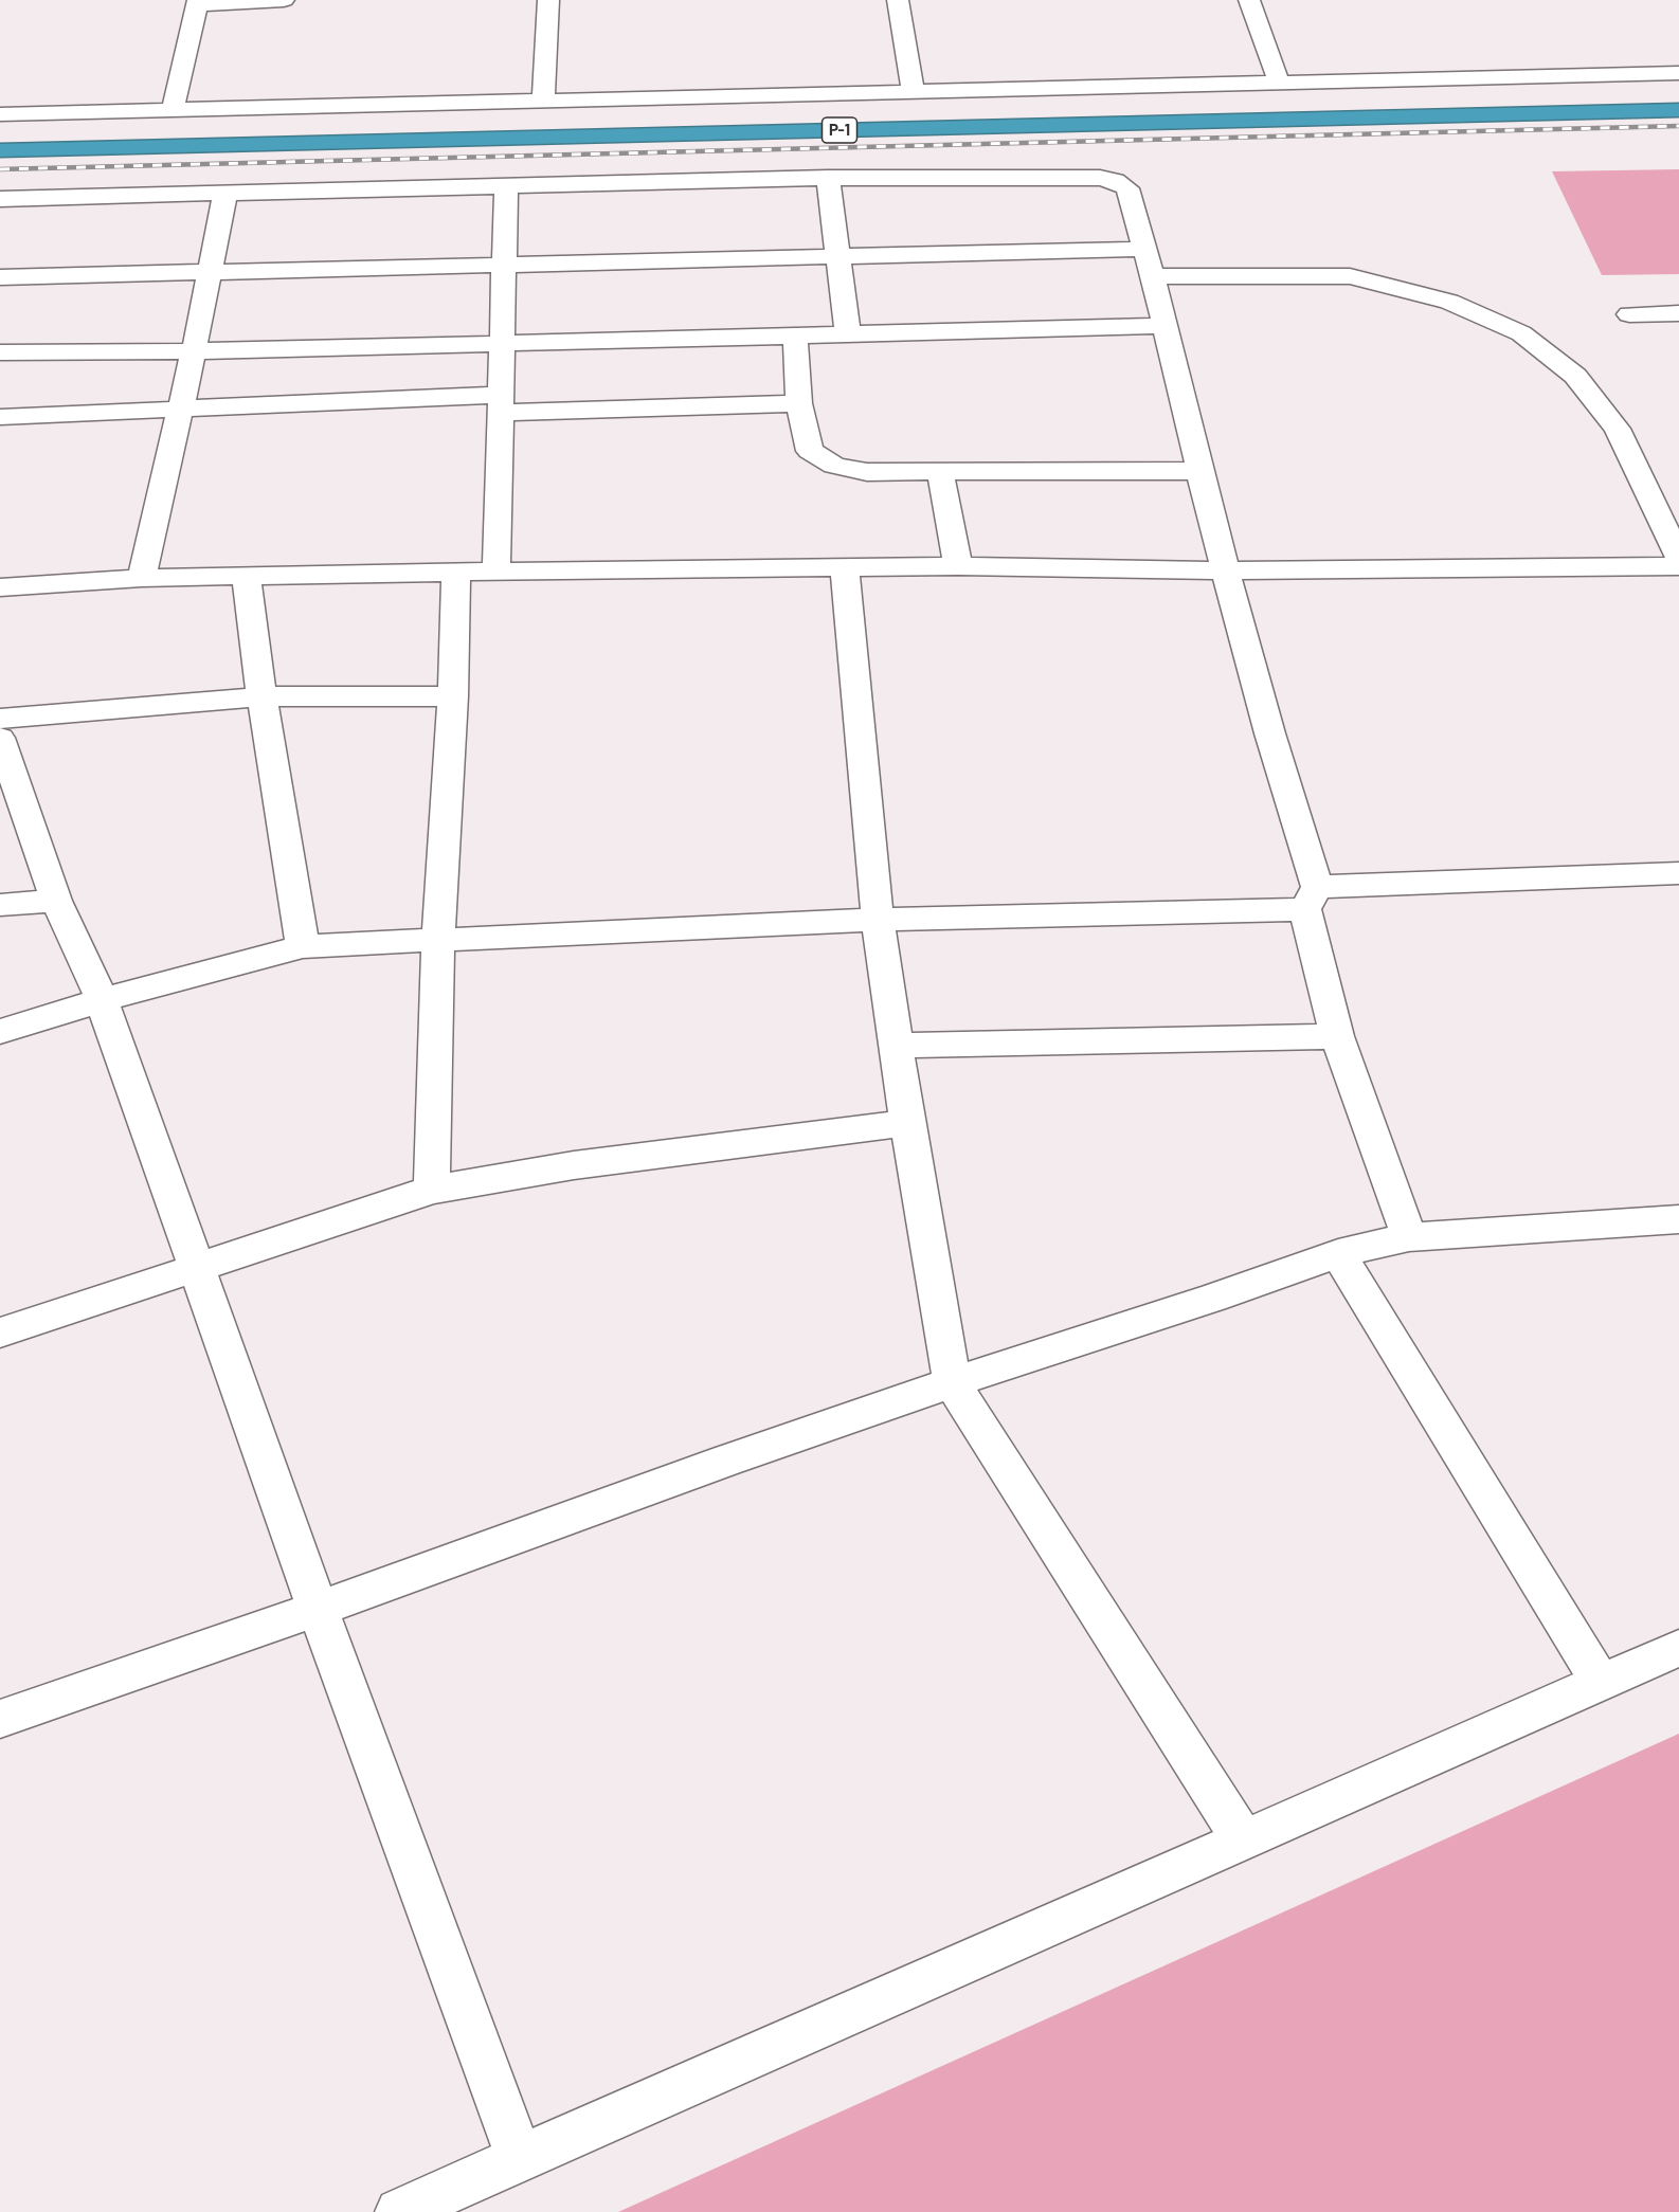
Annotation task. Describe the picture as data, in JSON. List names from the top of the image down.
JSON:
{
  "streets": {
    "highway": ["P-1"]
  }
}
